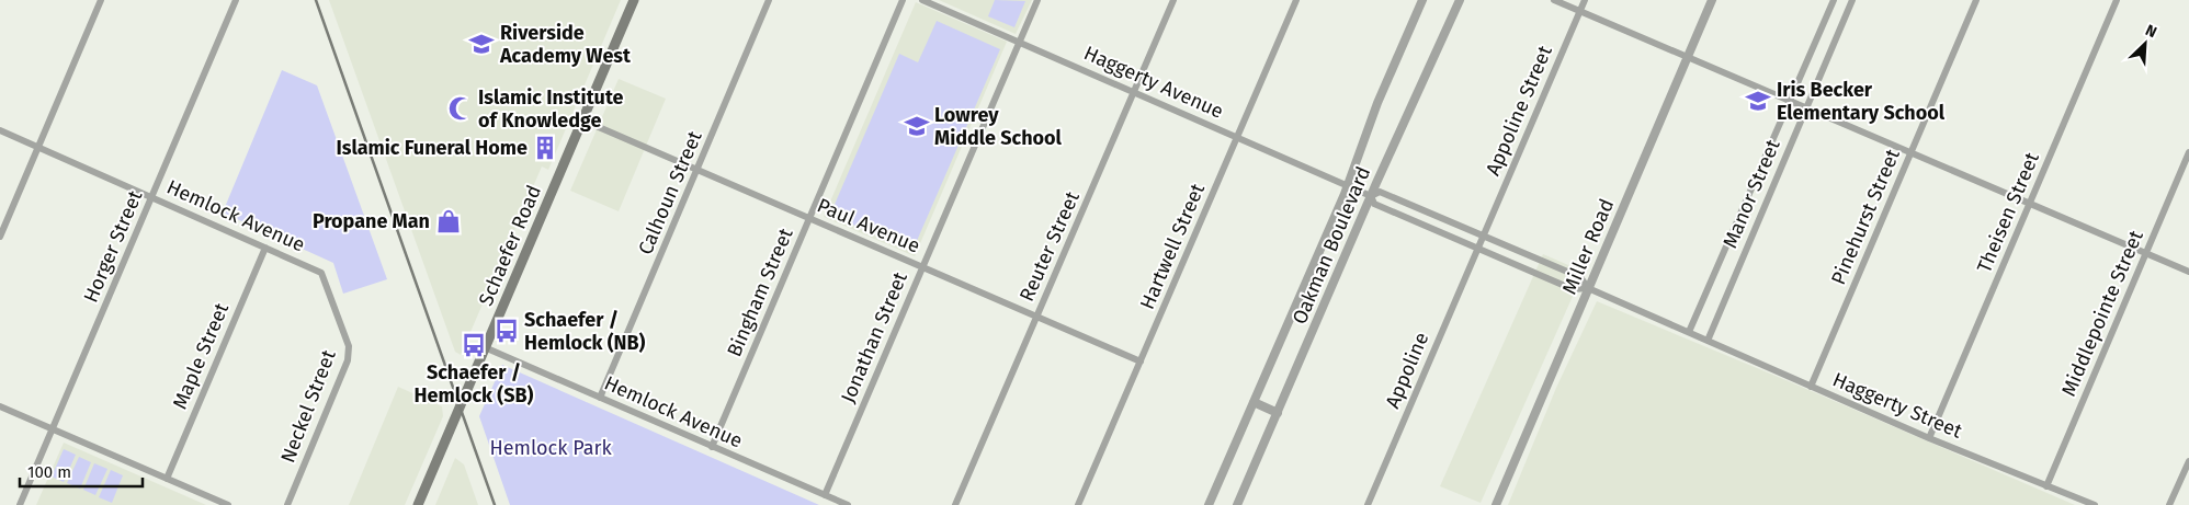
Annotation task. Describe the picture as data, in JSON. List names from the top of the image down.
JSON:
{
  "streets": {
    "main road": ["Schaefer Road"],
    "street": [
      "Haggerty Avenue",
      "Appoline Street",
      "Calhoun Street",
      "Manor Street",
      "Theisen Street",
      "Hemlock Avenue",
      "Pinehurst Street",
      "Paul Avenue",
      "Oakman Boulevard",
      "Horger Street",
      "Reuter Street",
      "Hartwell Street",
      "Miller Road",
      "Bingham Street",
      "Middlepointe Street",
      "Jonathan Street",
      "Maple Street",
      "Appoline",
      "Haggerty Street",
      "Neckel Street"
    ]
  },
  "crossings": [
    ["Haggerty Avenue", "Appoline Street"],
    ["Haggerty Avenue", "Manor Street"],
    ["Haggerty Avenue", "Oakman Boulevard"],
    ["Haggerty Avenue", "Reuter Street"],
    ["Haggerty Avenue", "Hartwell Street"],
    ["Haggerty Avenue", "Miller Road"],
    ["Haggerty Avenue", "Jonathan Street"],
    ["Haggerty Avenue", "Appoline"],
    ["Haggerty Avenue", "Haggerty Street"],
    ["Appoline Street", "Appoline"],
    ["Calhoun Street", "Hemlock Avenue"],
    ["Calhoun Street", "Paul Avenue"],
    ["Manor Street", "Haggerty Street"],
    ["Theisen Street", "Haggerty Street"],
    ["Hemlock Avenue", "Schaefer Road"],
    ["Hemlock Avenue", "Horger Street"],
    ["Hemlock Avenue", "Bingham Street"],
    ["Hemlock Avenue", "Jonathan Street"],
    ["Hemlock Avenue", "Maple Street"],
    ["Hemlock Avenue", "Neckel Street"],
    ["Pinehurst Street", "Haggerty Street"],
    ["Paul Avenue", "Schaefer Road"],
    ["Paul Avenue", "Reuter Street"],
    ["Paul Avenue", "Hartwell Street"],
    ["Paul Avenue", "Bingham Street"],
    ["Paul Avenue", "Jonathan Street"],
    ["Middlepointe Street", "Haggerty Street"]
  ],
  "parks": ["Hemlock Park"],
  "places": {
    "school or university": ["Riverside Academy West", "Iris Becker Elementary School", "Lowrey Middle School"],
    "mosque": ["Islamic Institute of Knowledge"],
    "building": ["Islamic Funeral Home"],
    "shop": ["Propane Man"],
    "bus stop": ["Schaefer / Hemlock (NB)", "Schaefer / Hemlock (SB)"]
  },
  "scale_bar": "100 m",
  "north": "top right"
}
